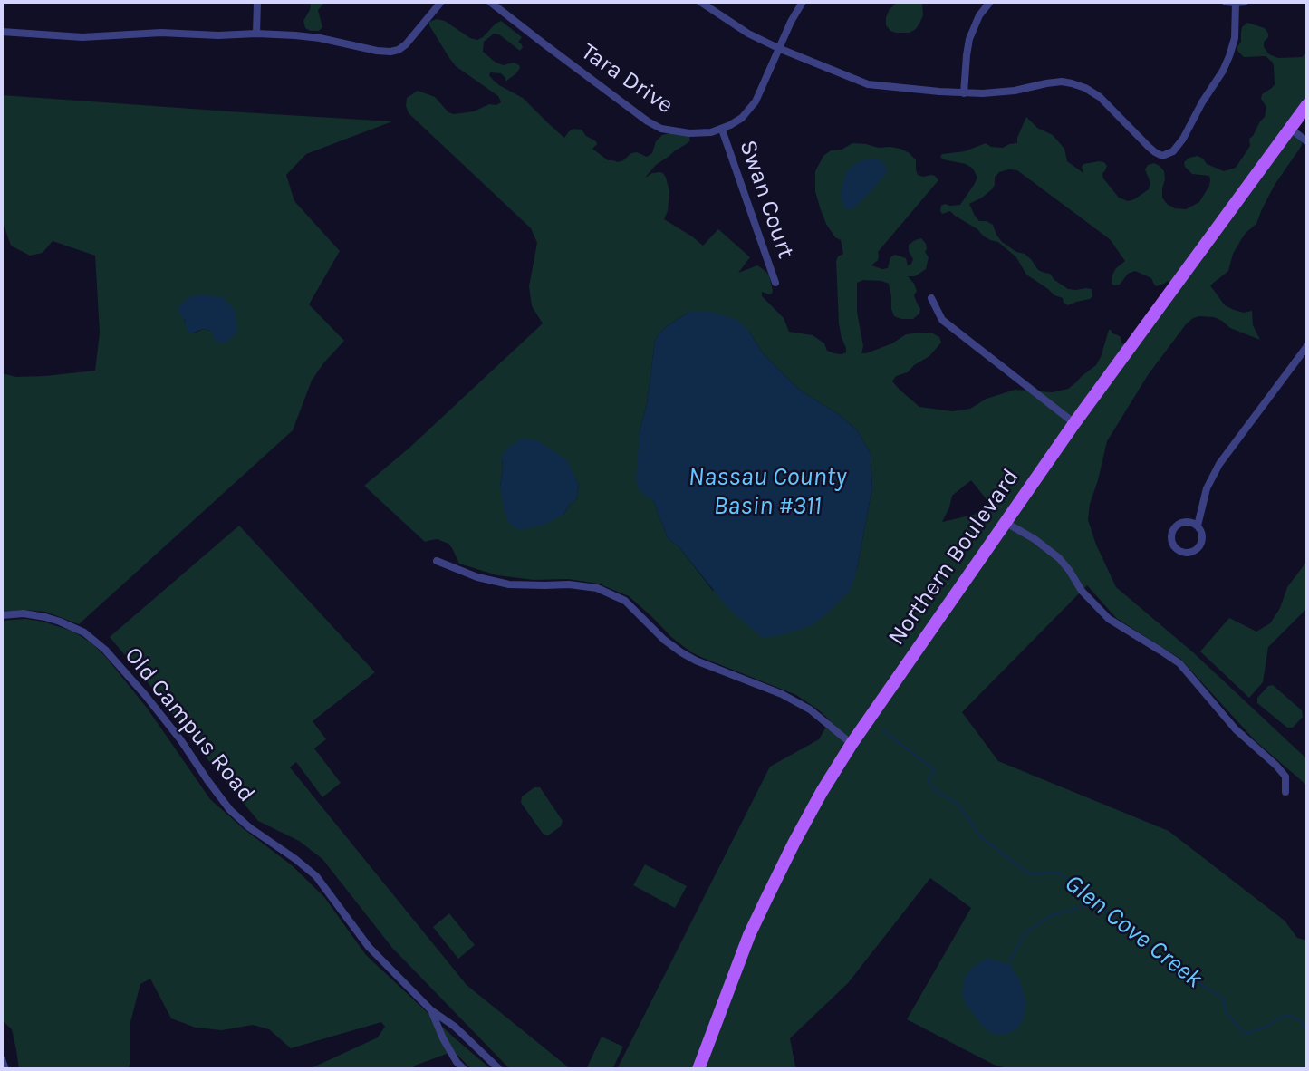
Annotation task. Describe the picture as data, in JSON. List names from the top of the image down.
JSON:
{
  "streets": {
    "main road": ["Northern Boulevard"],
    "street": ["Tara Drive", "Swan Court", "Old Campus Road"]
  },
  "crossings": [
    ["Tara Drive", "Swan Court"]
  ],
  "water": ["Nassau County Basin #311", "Glen Cove Creek"]
}
